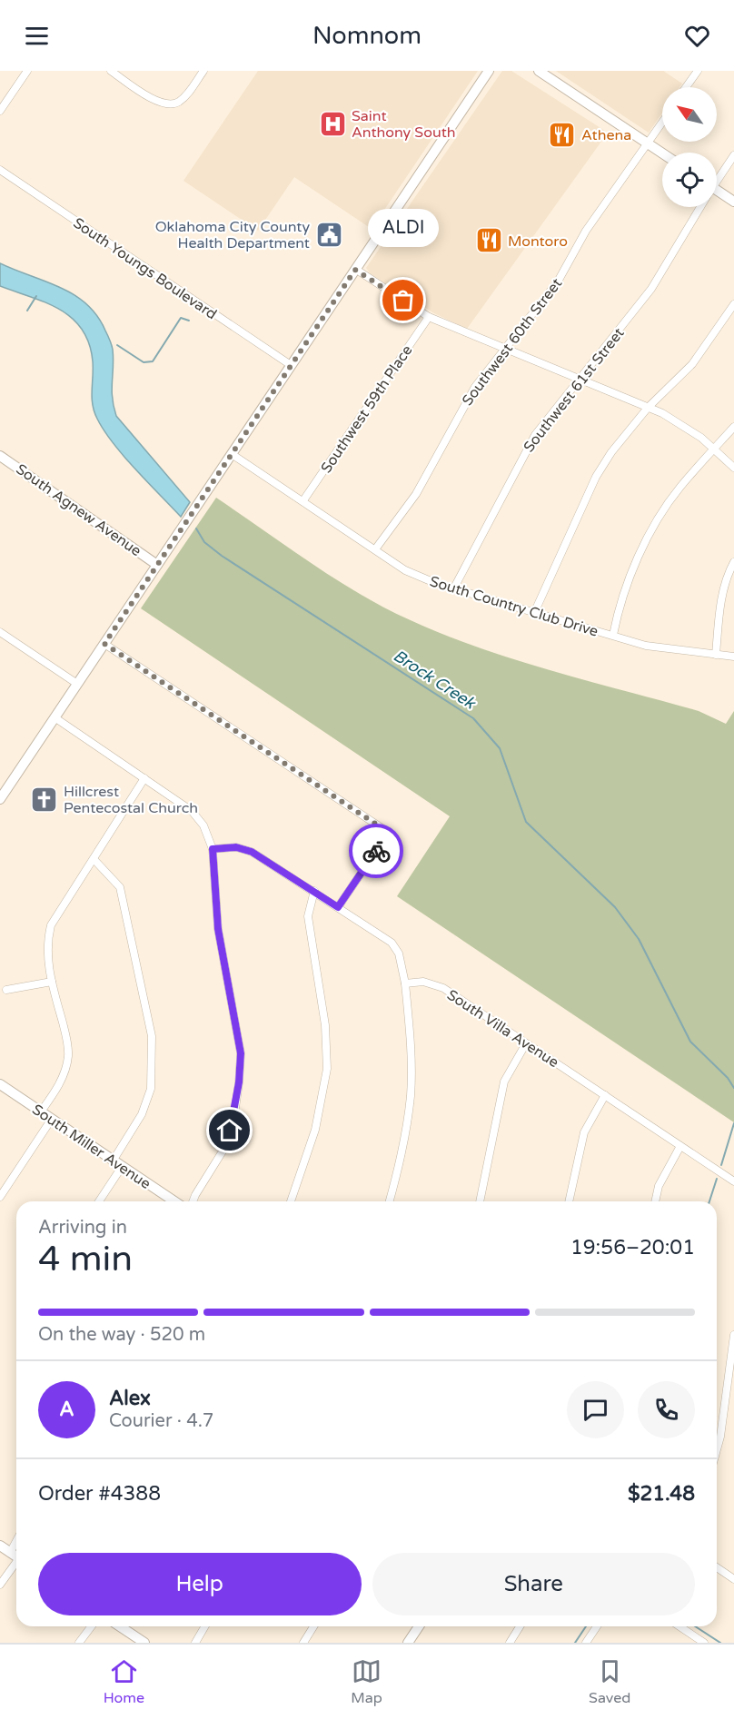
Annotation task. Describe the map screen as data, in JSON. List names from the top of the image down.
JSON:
{
  "streets": {
    "main road": ["South Agnew Avenue", "South Miller Avenue"],
    "street": [
      "South Youngs Boulevard",
      "Southwest 60th Street",
      "Southwest 61st Street",
      "Southwest 59th Place",
      "South Country Club Drive",
      "South Villa Avenue"
    ]
  },
  "crossings": [
    ["Southwest 60th Street", "South Country Club Drive"],
    ["Southwest 61st Street", "South Country Club Drive"],
    ["Southwest 59th Place", "South Country Club Drive"]
  ],
  "water": ["Brock Creek"],
  "places": {
    "hospital": ["Saint Anthony South"],
    "restaurant": ["Athena", "Montoro"],
    "public building": ["Oklahoma City County Health Department"],
    "other": ["ALDI"],
    "church": ["Hillcrest Pentecostal Church"]
  },
  "north": "top left",
  "page": {
    "header": "Nomnom",
    "bubble": "ALDI",
    "heading": ["4 min", "Arriving in", "19:56–20:01"],
    "panel": [
      "Alex",
      "Courier · 4.7",
      "Order #4388",
      "$21.48"
    ],
    "bar": "On the way · 520 m",
    "round": "A",
    "buttons": ["Help", "Share"],
    "tabs": ["Home", "Map", "Saved"]
  }
}
